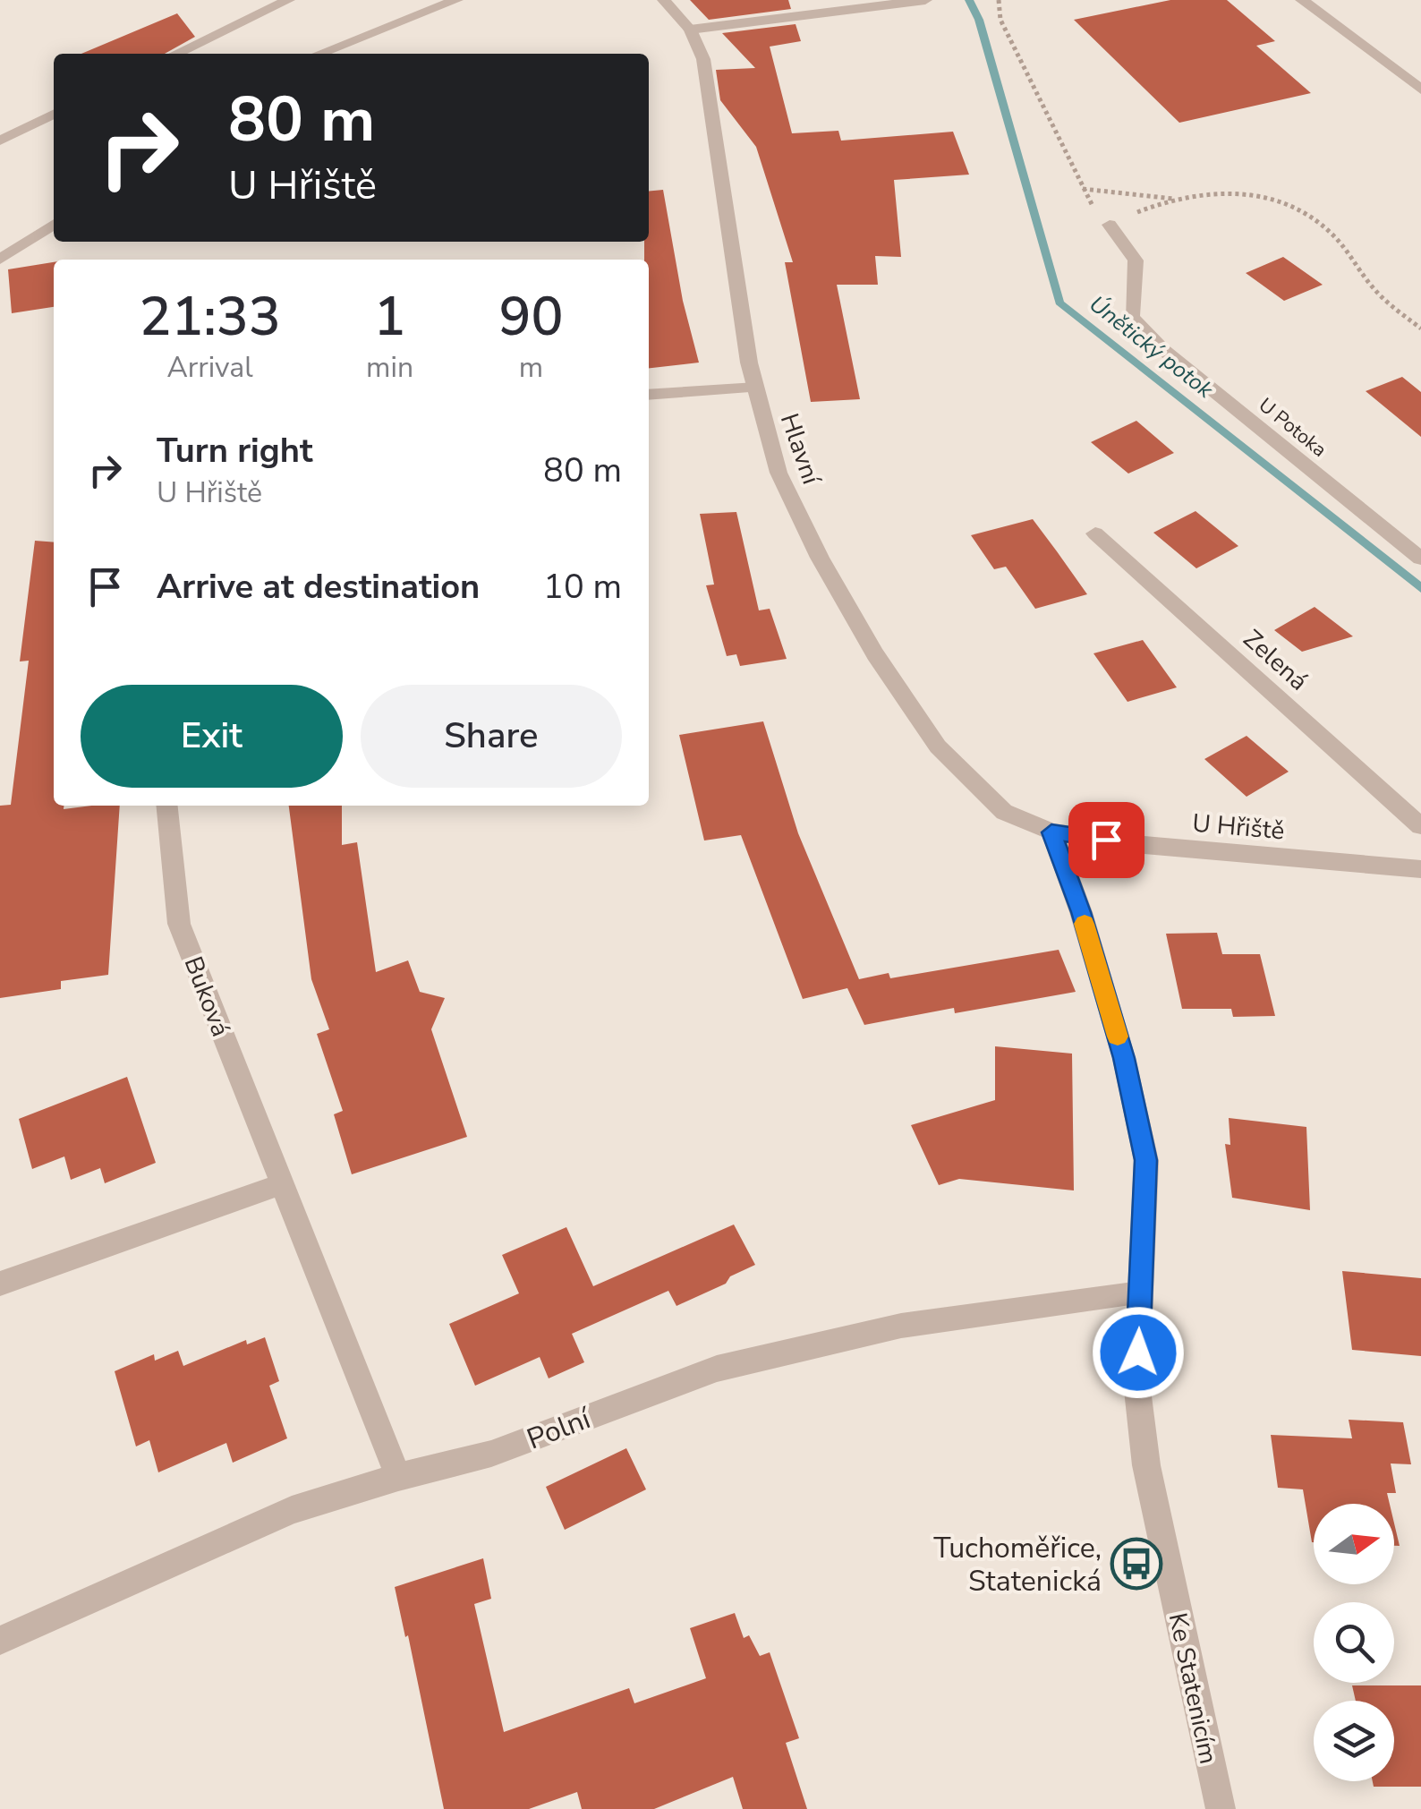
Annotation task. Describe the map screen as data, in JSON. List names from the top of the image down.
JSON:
{
  "streets": {
    "street": [
      "U Potoka",
      "Hlavní",
      "Zelená",
      "U Hřiště",
      "Buková",
      "Polní",
      "Ke Statenicím"
    ]
  },
  "crossings": [
    ["Hlavní", "U Hřiště"],
    ["Hlavní", "Ke Statenicím"],
    ["U Hřiště", "Ke Statenicím"],
    ["Buková", "Polní"],
    ["Polní", "Ke Statenicím"]
  ],
  "water": ["Únětický potok"],
  "places": {
    "bus stop": ["Tuchoměřice, Statenická"]
  },
  "north": "right",
  "page": {
    "turn": ["80 m", "U Hřiště"],
    "eta": [
      "21:33",
      "Arrival",
      "1",
      "min",
      "90",
      "m"
    ],
    "list": [
      {
        "name": "Turn right",
        "note": "U Hřiště",
        "value": "80 m"
      },
      {
        "name": "Arrive at destination",
        "value": "10 m"
      }
    ],
    "buttons": ["Exit", "Share"]
  }
}
